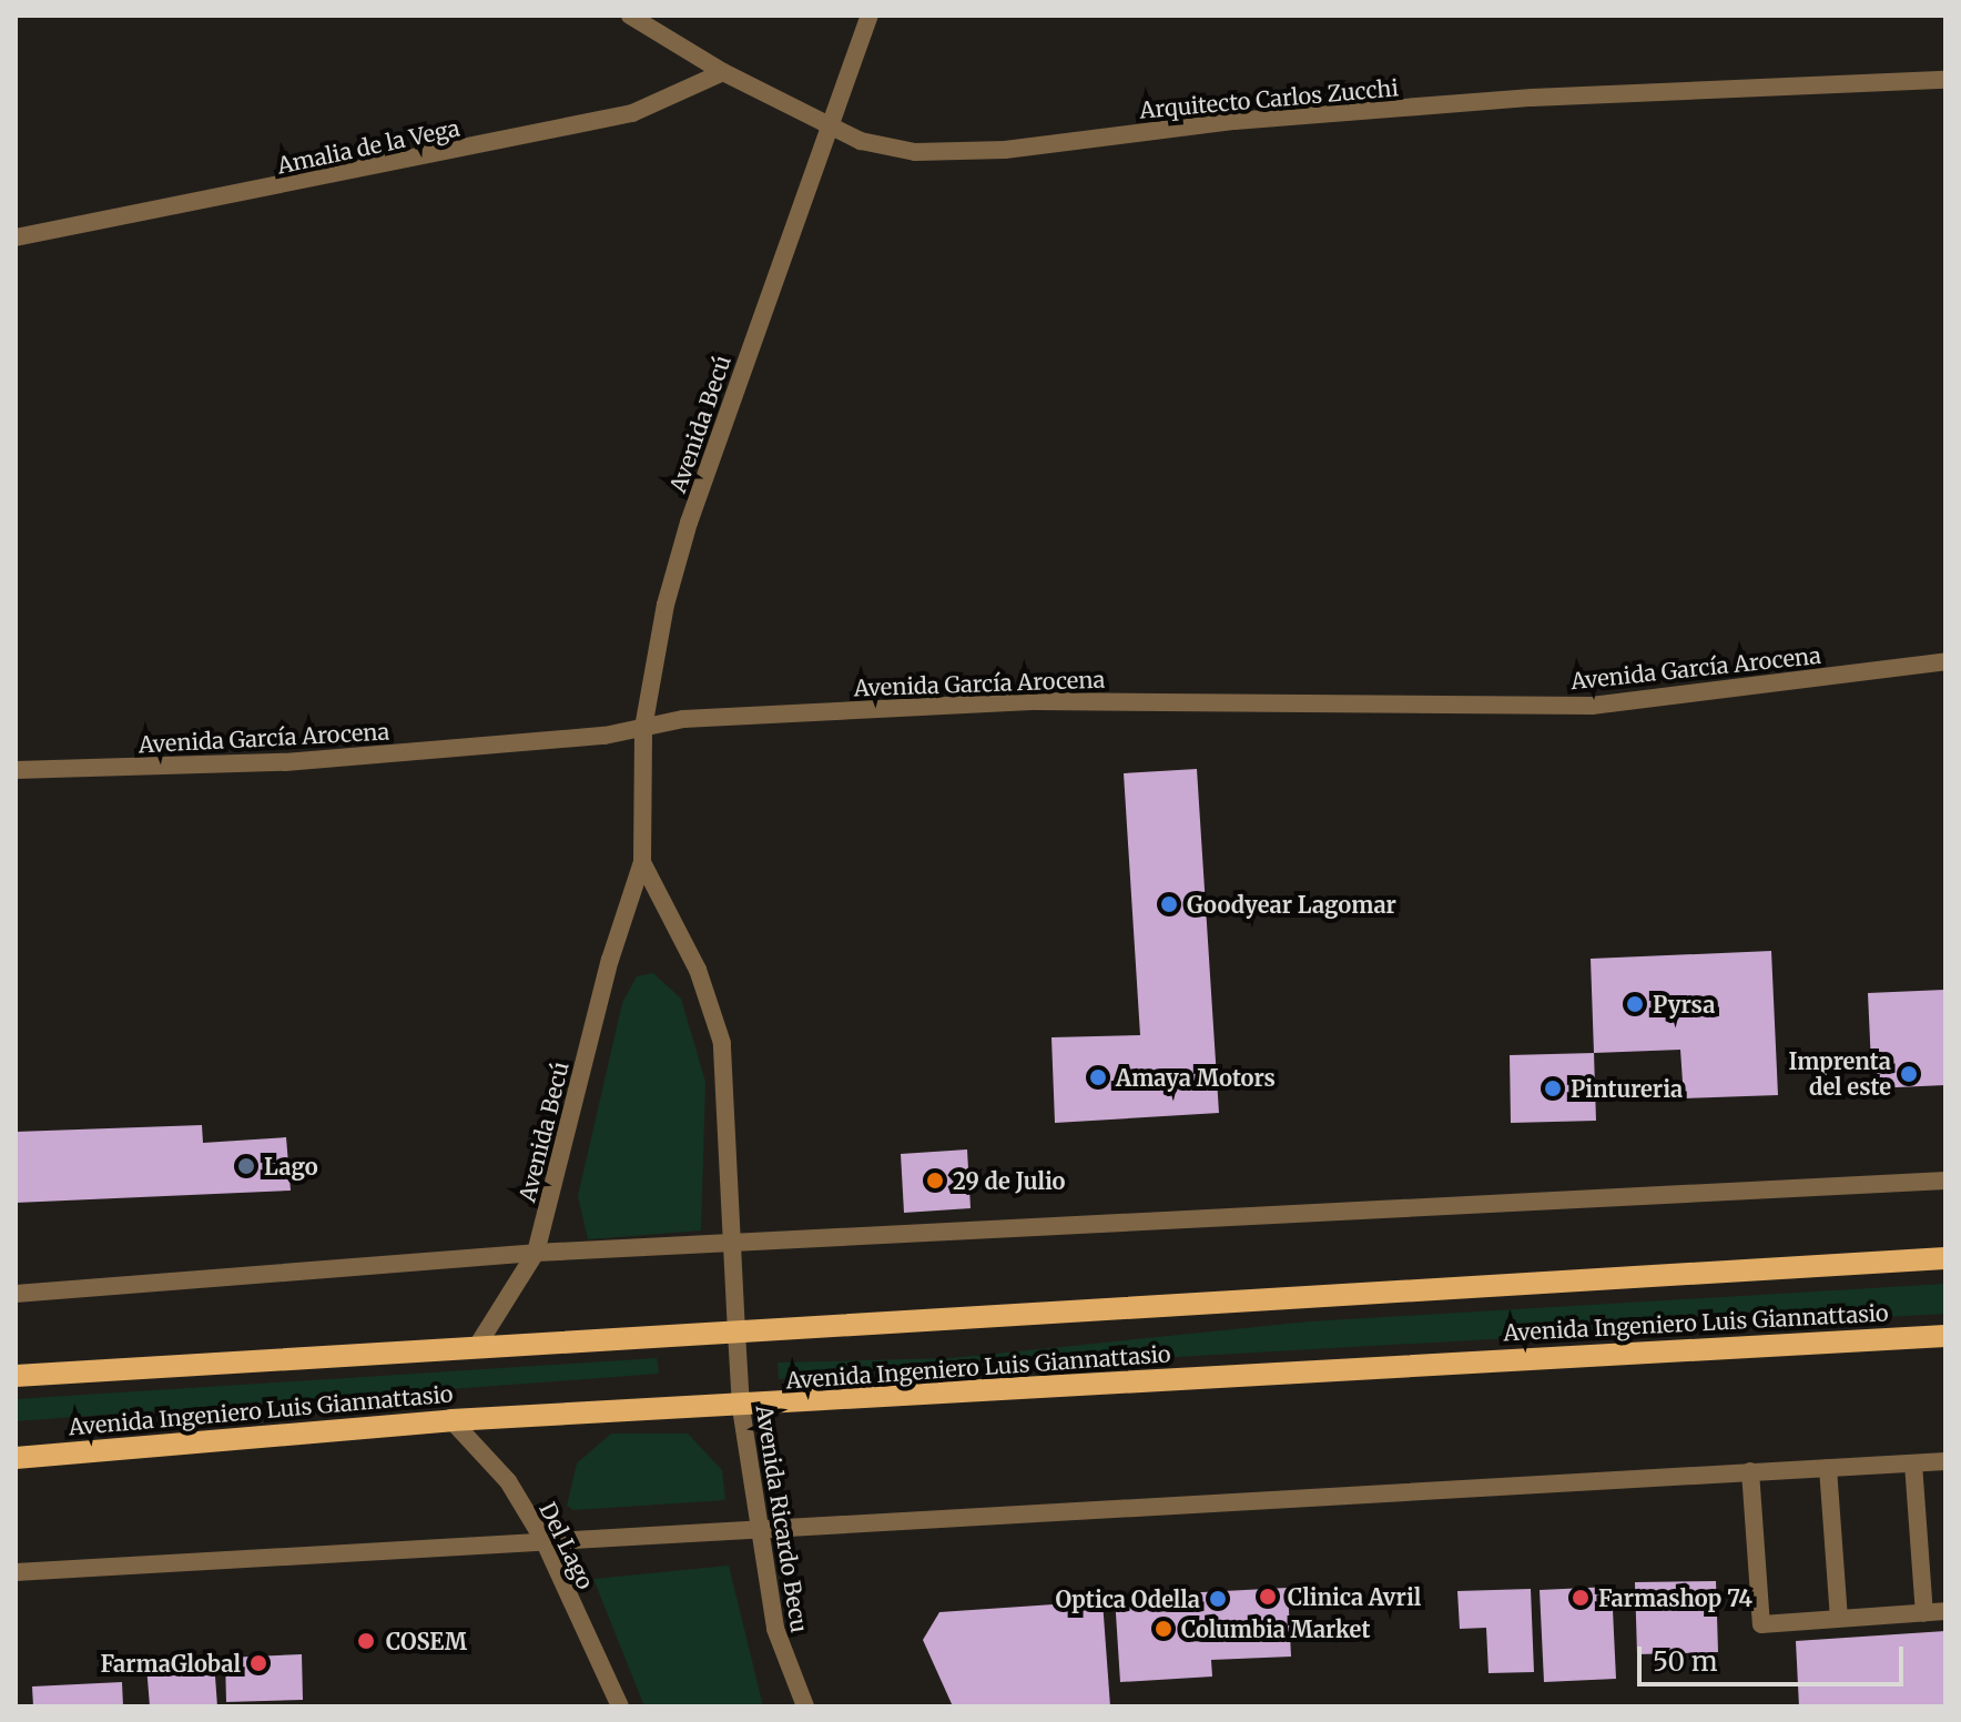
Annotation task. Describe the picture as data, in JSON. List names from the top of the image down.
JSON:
{
  "streets": {
    "main road": ["Avenida Ingeniero Luis Giannattasio"],
    "street": [
      "Arquitecto Carlos Zucchi",
      "Amalia de la Vega",
      "Avenida Becú",
      "Avenida García Arocena",
      "Avenida Ricardo Becu",
      "Del Lago"
    ]
  },
  "crossings": [
    ["Arquitecto Carlos Zucchi", "Amalia de la Vega"],
    ["Arquitecto Carlos Zucchi", "Avenida Becú"],
    ["Avenida Becú", "Avenida García Arocena"],
    ["Avenida Becú", "Avenida Ingeniero Luis Giannattasio"],
    ["Avenida Becú", "Avenida Ricardo Becu"],
    ["Avenida Ingeniero Luis Giannattasio", "Avenida Ricardo Becu"],
    ["Avenida Ingeniero Luis Giannattasio", "Del Lago"]
  ],
  "places": [
    "Goodyear Lagomar",
    "Pyrsa",
    "Imprenta del este",
    "Amaya Motors",
    "Pintureria",
    "Lago",
    "29 de Julio",
    "Clinica Avril",
    "Farmashop 74",
    "Optica Odella",
    "Columbia Market",
    "COSEM",
    "FarmaGlobal"
  ],
  "scale_bar": "50 m"
}
